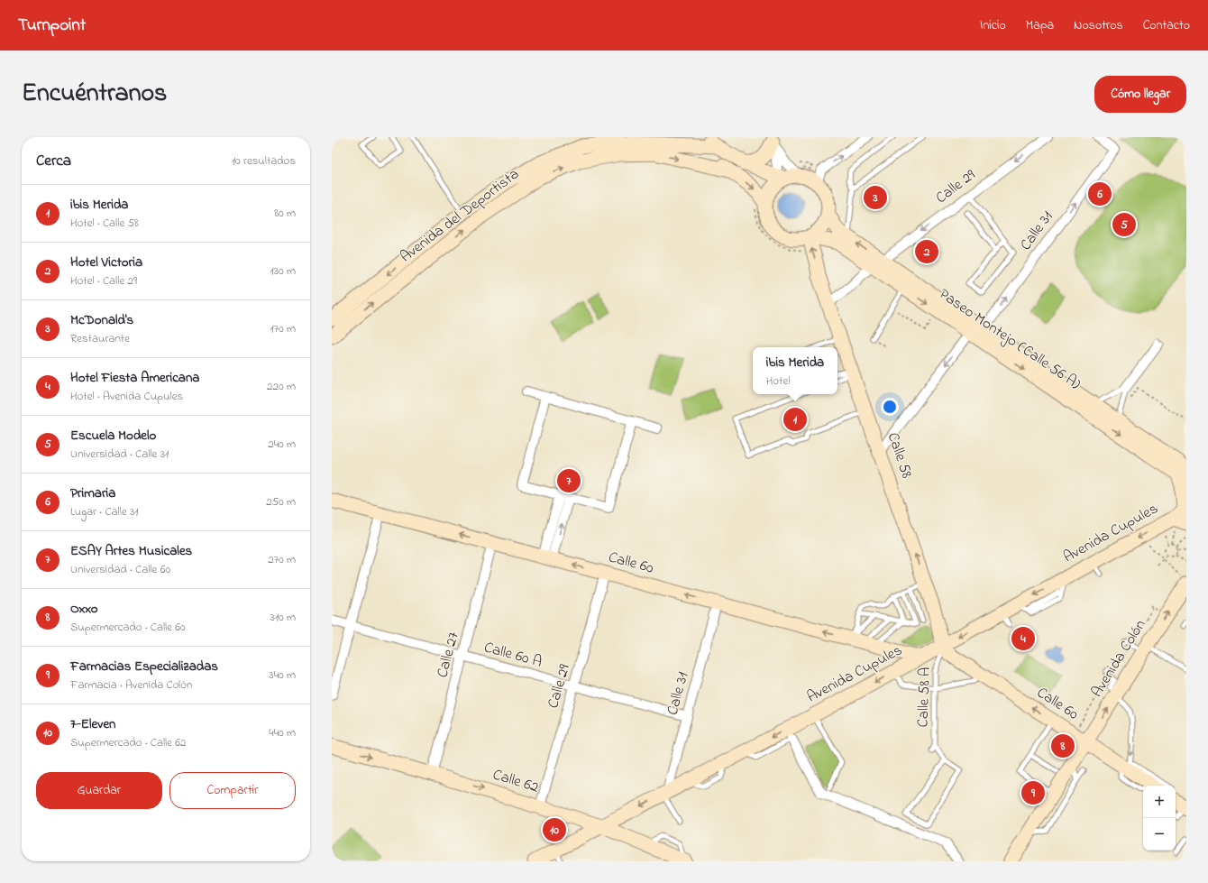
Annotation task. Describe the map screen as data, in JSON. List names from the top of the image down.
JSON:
{
  "streets": {
    "main road": [
      "Avenida del Deportista",
      "Paseo Montejo (Calle 56 A)",
      "Calle 58",
      "Avenida Cupules",
      "Calle 60",
      "Avenida Colón",
      "Calle 62"
    ],
    "street": [
      "Calle 29",
      "Calle 31",
      "Calle 27",
      "Calle 60 A"
    ],
    "lane": ["Calle 58 A"]
  },
  "crossings": [
    ["Calle 29", "Paseo Montejo (Calle 56 A)"],
    ["Calle 29", "Calle 58"],
    ["Calle 29", "Calle 60"],
    ["Calle 29", "Calle 60 A"],
    ["Calle 29", "Calle 62"],
    ["Calle 31", "Paseo Montejo (Calle 56 A)"],
    ["Calle 31", "Avenida Cupules"],
    ["Calle 31", "Calle 60"],
    ["Calle 31", "Calle 60 A"],
    ["Paseo Montejo (Calle 56 A)", "Calle 58"],
    ["Calle 58", "Avenida Cupules"],
    ["Calle 58", "Calle 60"],
    ["Calle 58", "Calle 58 A"],
    ["Avenida Cupules", "Calle 60"],
    ["Avenida Cupules", "Calle 58 A"],
    ["Avenida Cupules", "Calle 62"],
    ["Calle 60", "Calle 27"],
    ["Calle 60", "Avenida Colón"],
    ["Calle 60", "Calle 58 A"],
    ["Calle 27", "Calle 60 A"],
    ["Calle 27", "Calle 62"]
  ],
  "one_way": [
    "Calle 29",
    "Calle 31",
    "Calle 58",
    "Avenida Cupules",
    "Calle 60",
    "Avenida Colón",
    "Calle 62"
  ],
  "page": {
    "header": "Turnpoint",
    "nav": [
      "Inicio",
      "Mapa",
      "Nosotros",
      "Contacto"
    ],
    "title": "Encuéntranos",
    "buttons": [
      "Cómo llegar",
      ["Guardar", "Compartir"]
    ],
    "heading": ["Cerca", "10 resultados"],
    "pins": [
      "6",
      "3",
      "5",
      "2",
      "1",
      "7",
      "4",
      "8",
      "9",
      "10"
    ],
    "list": [
      {
        "mark": "1",
        "name": "ibis Merida",
        "note": "Hotel · Calle 58",
        "value": "80 m"
      },
      {
        "mark": "2",
        "name": "Hotel Victoria",
        "note": "Hotel · Calle 29",
        "value": "130 m"
      },
      {
        "mark": "3",
        "name": "McDonald's",
        "note": "Restaurante",
        "value": "170 m"
      },
      {
        "mark": "4",
        "name": "Hotel Fiesta Americana",
        "note": "Hotel · Avenida Cupules",
        "value": "220 m"
      },
      {
        "mark": "5",
        "name": "Escuela Modelo",
        "note": "Universidad · Calle 31",
        "value": "240 m"
      },
      {
        "mark": "6",
        "name": "Primaria",
        "note": "Lugar · Calle 31",
        "value": "250 m"
      },
      {
        "mark": "7",
        "name": "ESAY Artes Musicales",
        "note": "Universidad · Calle 60",
        "value": "270 m"
      },
      {
        "mark": "8",
        "name": "Oxxo",
        "note": "Supermercado · Calle 60",
        "value": "310 m"
      },
      {
        "mark": "9",
        "name": "Farmacias Especializadas",
        "note": "Farmacia · Avenida Colón",
        "value": "340 m"
      },
      {
        "mark": "10",
        "name": "7-Eleven",
        "note": "Supermercado · Calle 62",
        "value": "440 m"
      }
    ],
    "popup": ["ibis Merida", "Hotel"],
    "map_buttons": ["+", "−"]
  }
}
